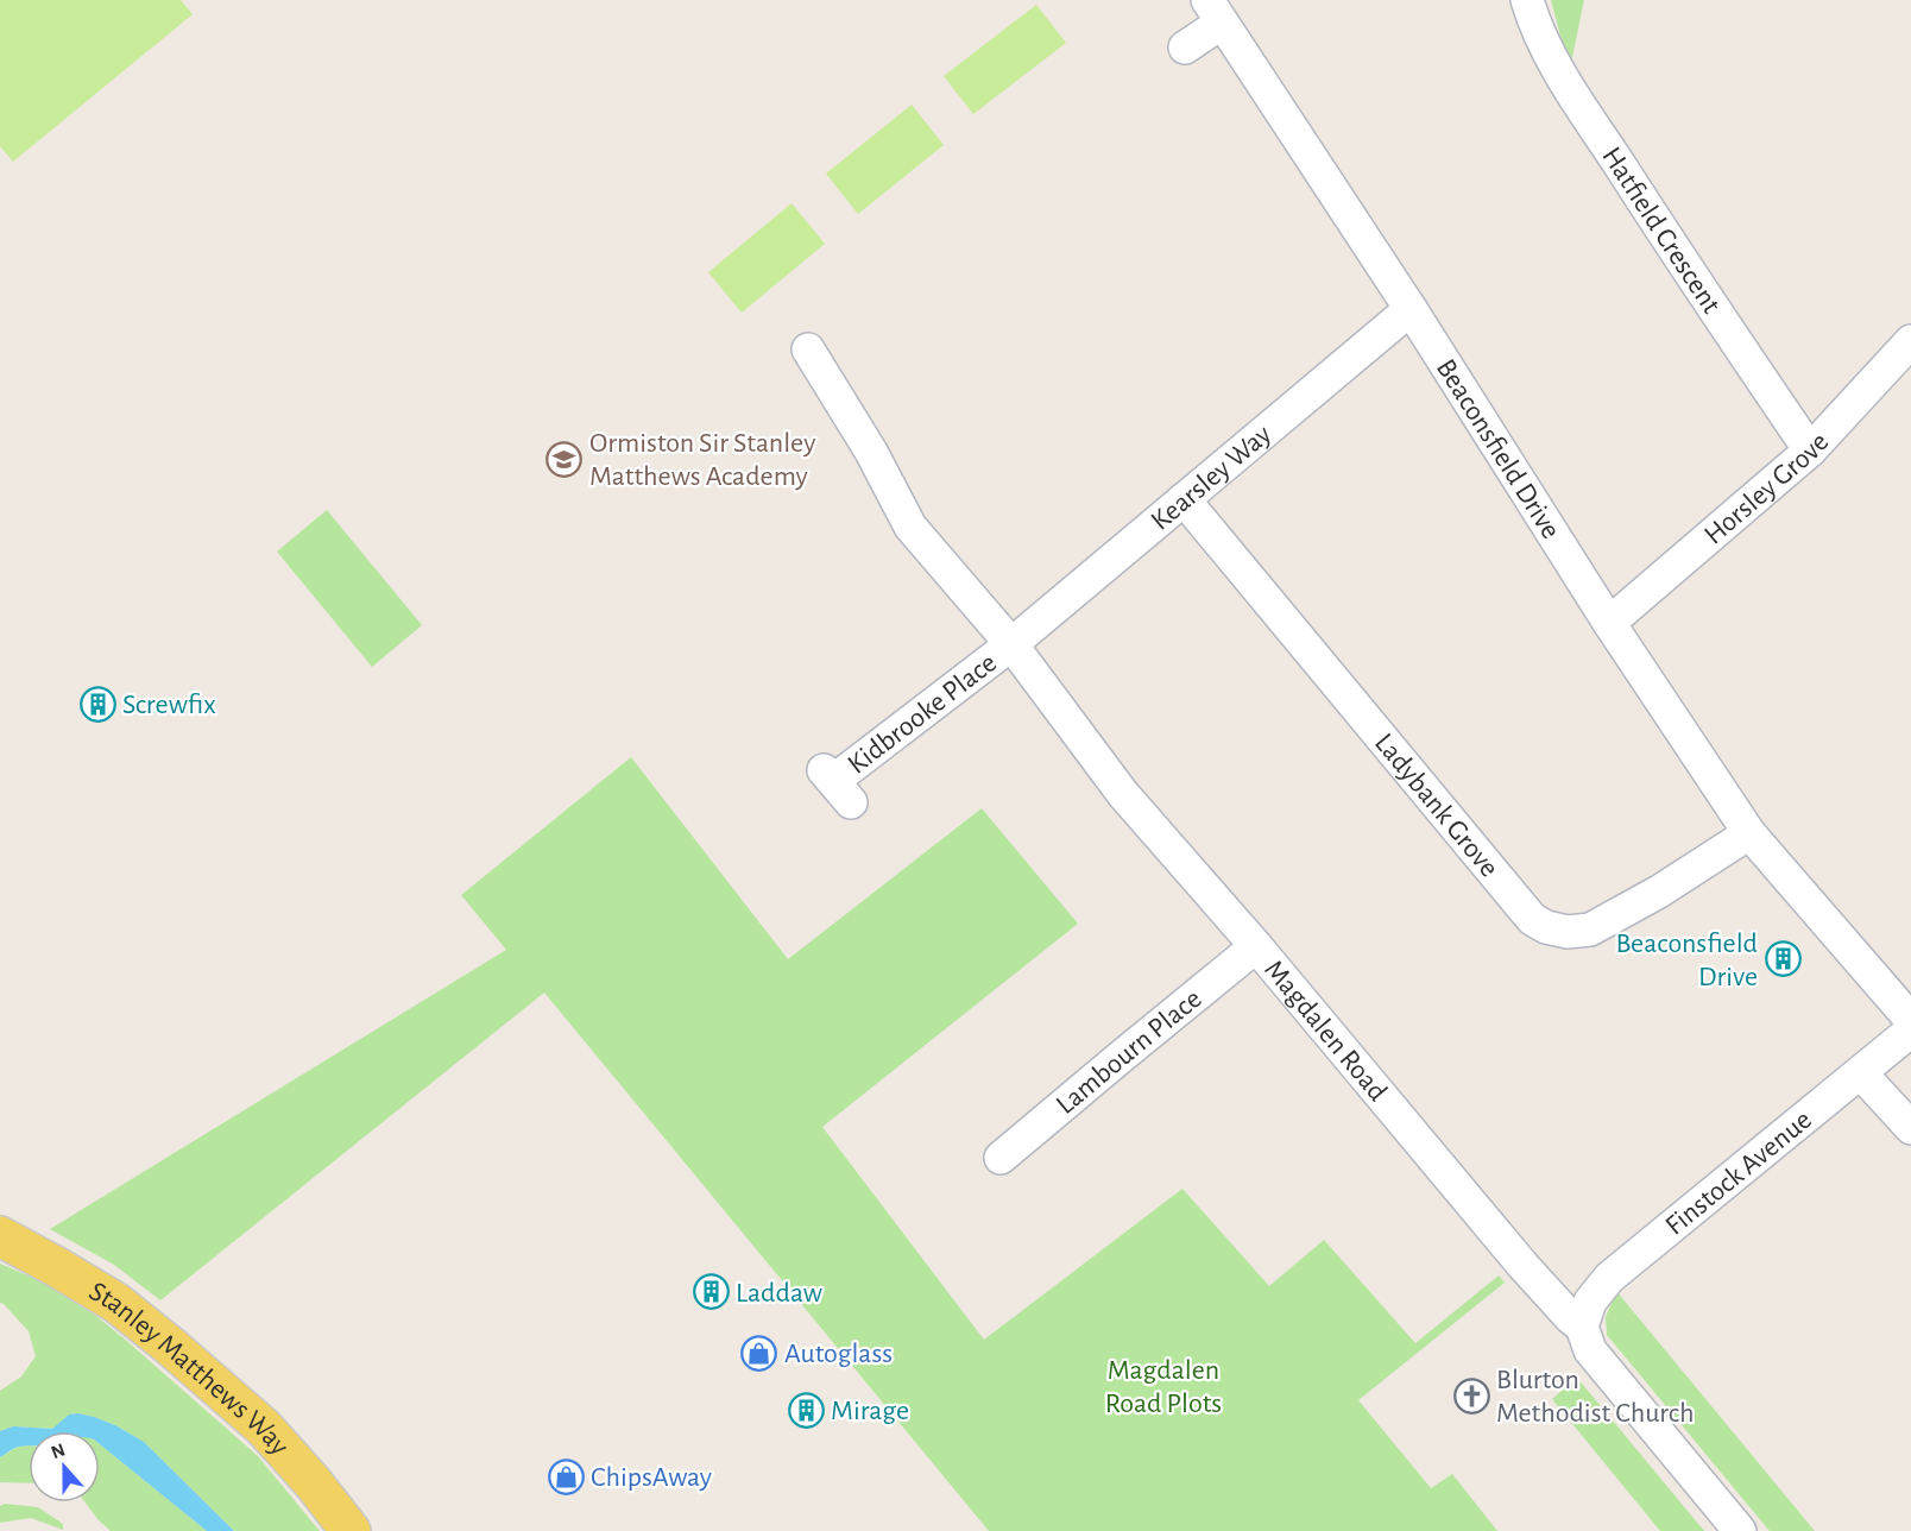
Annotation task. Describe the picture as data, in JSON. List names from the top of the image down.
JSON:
{
  "streets": {
    "main road": ["Stanley Matthews Way"],
    "street": [
      "Hatfield Crescent",
      "Beaconsfield Drive",
      "Kearsley Way",
      "Horsley Grove",
      "Kidbrooke Place",
      "Ladybank Grove",
      "Magdalen Road",
      "Lambourn Place",
      "Finstock Avenue"
    ]
  },
  "crossings": [
    ["Hatfield Crescent", "Horsley Grove"],
    ["Beaconsfield Drive", "Kearsley Way"],
    ["Beaconsfield Drive", "Horsley Grove"],
    ["Beaconsfield Drive", "Ladybank Grove"],
    ["Kearsley Way", "Kidbrooke Place"],
    ["Kearsley Way", "Ladybank Grove"],
    ["Kearsley Way", "Magdalen Road"],
    ["Kidbrooke Place", "Magdalen Road"],
    ["Magdalen Road", "Lambourn Place"],
    ["Magdalen Road", "Finstock Avenue"]
  ],
  "parks": ["Magdalen Road Plots"],
  "places": {
    "school or university": ["Ormiston Sir Stanley Matthews Academy"],
    "building": [
      "Screwfix",
      "Beaconsfield Drive",
      "Laddaw",
      "Mirage"
    ],
    "shop": ["Autoglass", "ChipsAway"],
    "church": ["Blurton Methodist Church"]
  },
  "north": "top"
}
